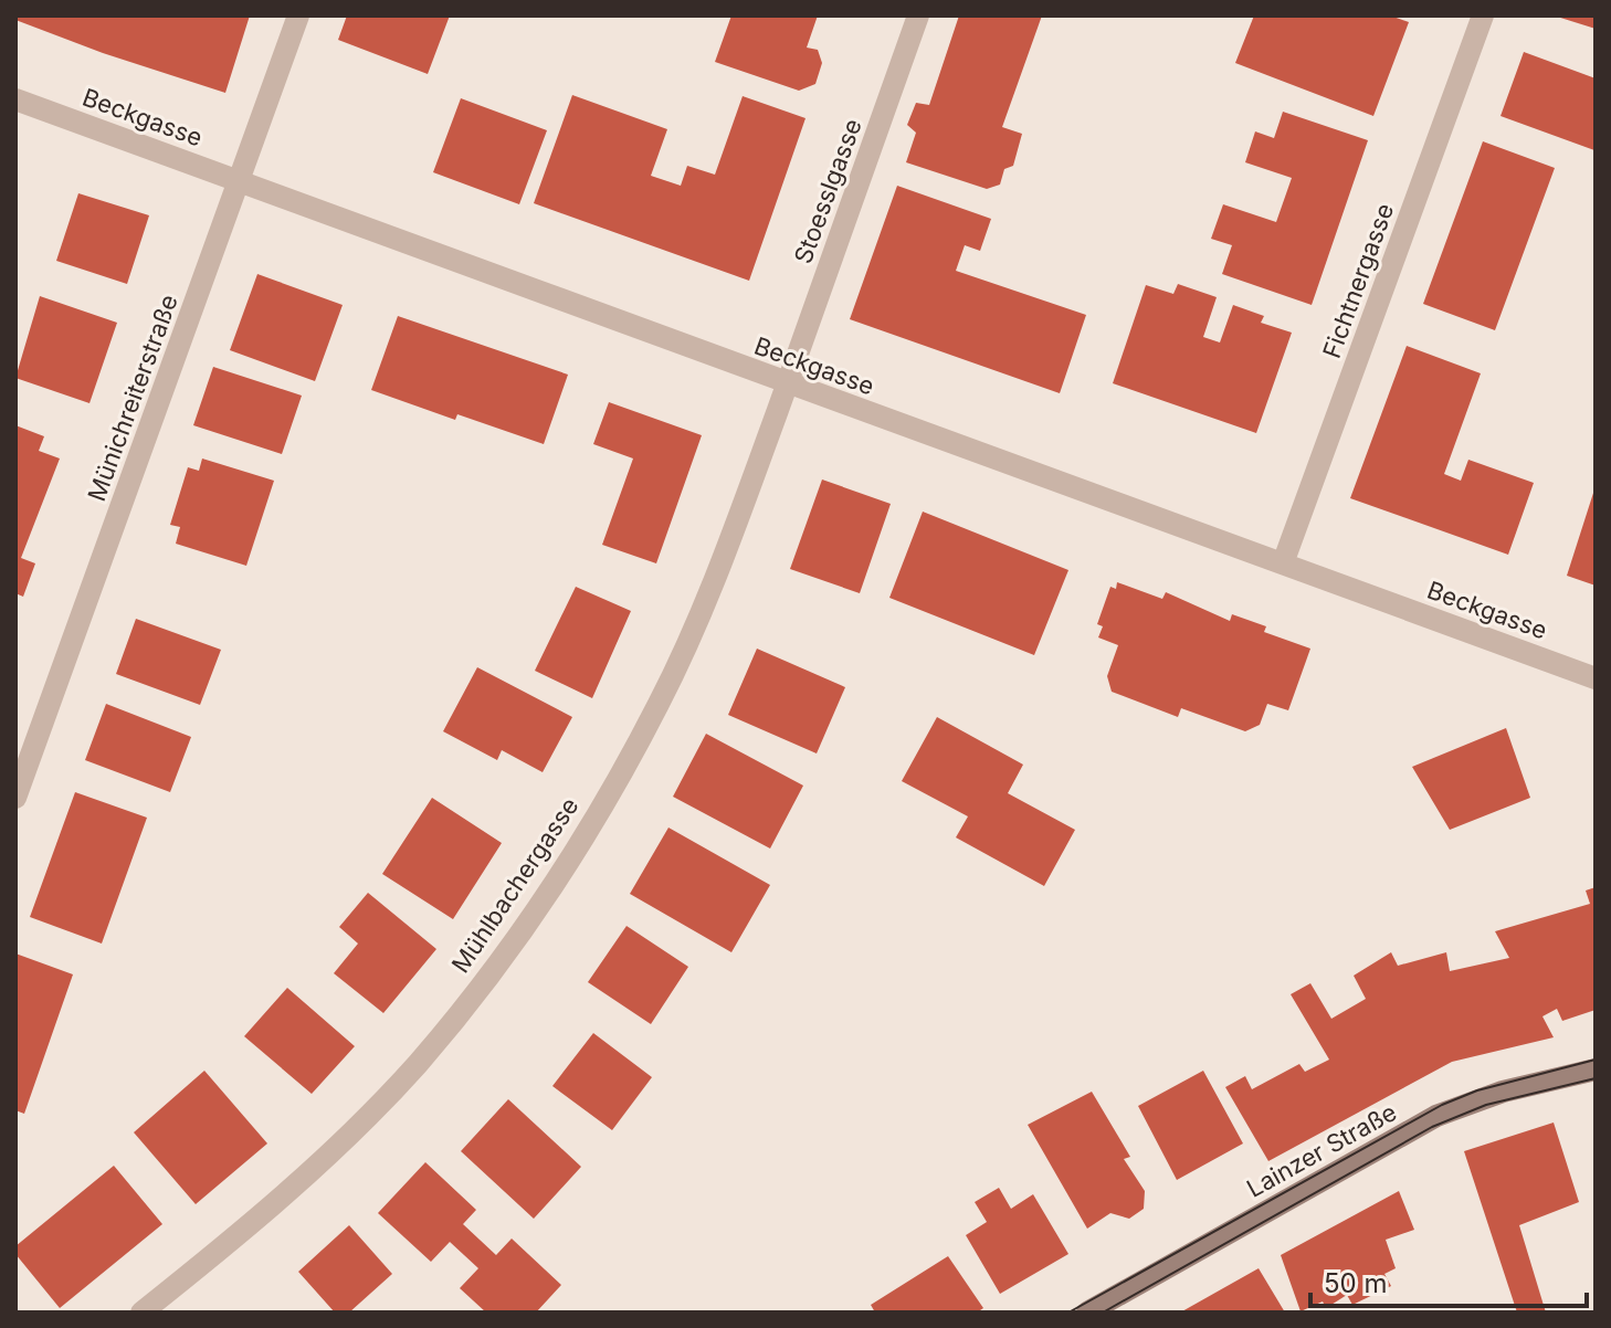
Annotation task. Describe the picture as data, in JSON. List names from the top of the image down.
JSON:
{
  "streets": {
    "main road": ["Lainzer Straße"],
    "street": [
      "Beckgasse",
      "Stoesslgasse",
      "Fichtnergasse",
      "Münichreiterstraße",
      "Mühlbachergasse"
    ]
  },
  "crossings": [
    ["Beckgasse", "Stoesslgasse"],
    ["Beckgasse", "Fichtnergasse"],
    ["Beckgasse", "Münichreiterstraße"],
    ["Beckgasse", "Mühlbachergasse"],
    ["Stoesslgasse", "Mühlbachergasse"]
  ],
  "scale_bar": "50 m"
}
